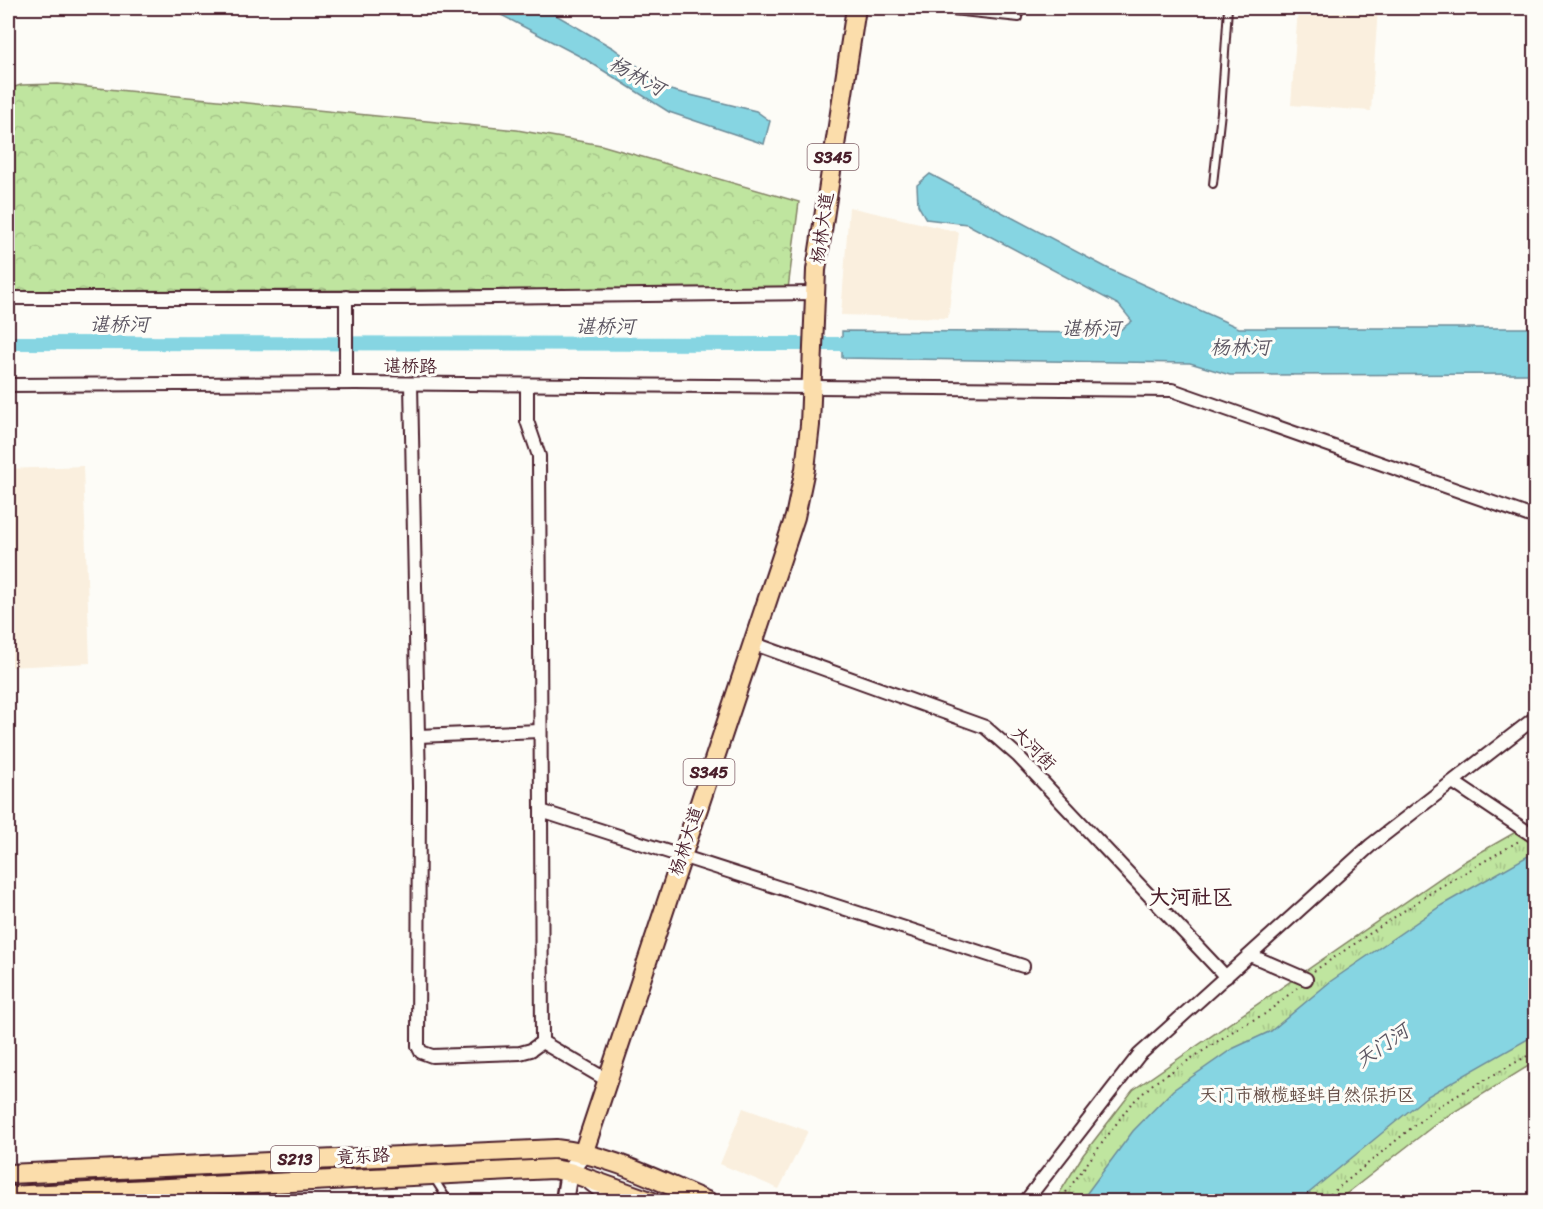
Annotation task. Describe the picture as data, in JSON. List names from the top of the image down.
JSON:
{
  "streets": {
    "main road": [
      "S345",
      "杨林大道",
      "竟东路",
      "S213"
    ],
    "street": ["谌桥路", "大河街"]
  },
  "crossings": [
    ["S345", "杨林大道"],
    ["S345", "谌桥路"],
    ["杨林大道", "谌桥路"],
    ["杨林大道", "大河街"],
    ["杨林大道", "竟东路"]
  ],
  "districts": ["大河社区"],
  "water": ["杨林河", "谌桥河", "天门河"],
  "parks": ["天门市橄榄蛏蚌自然保护区"]
}
